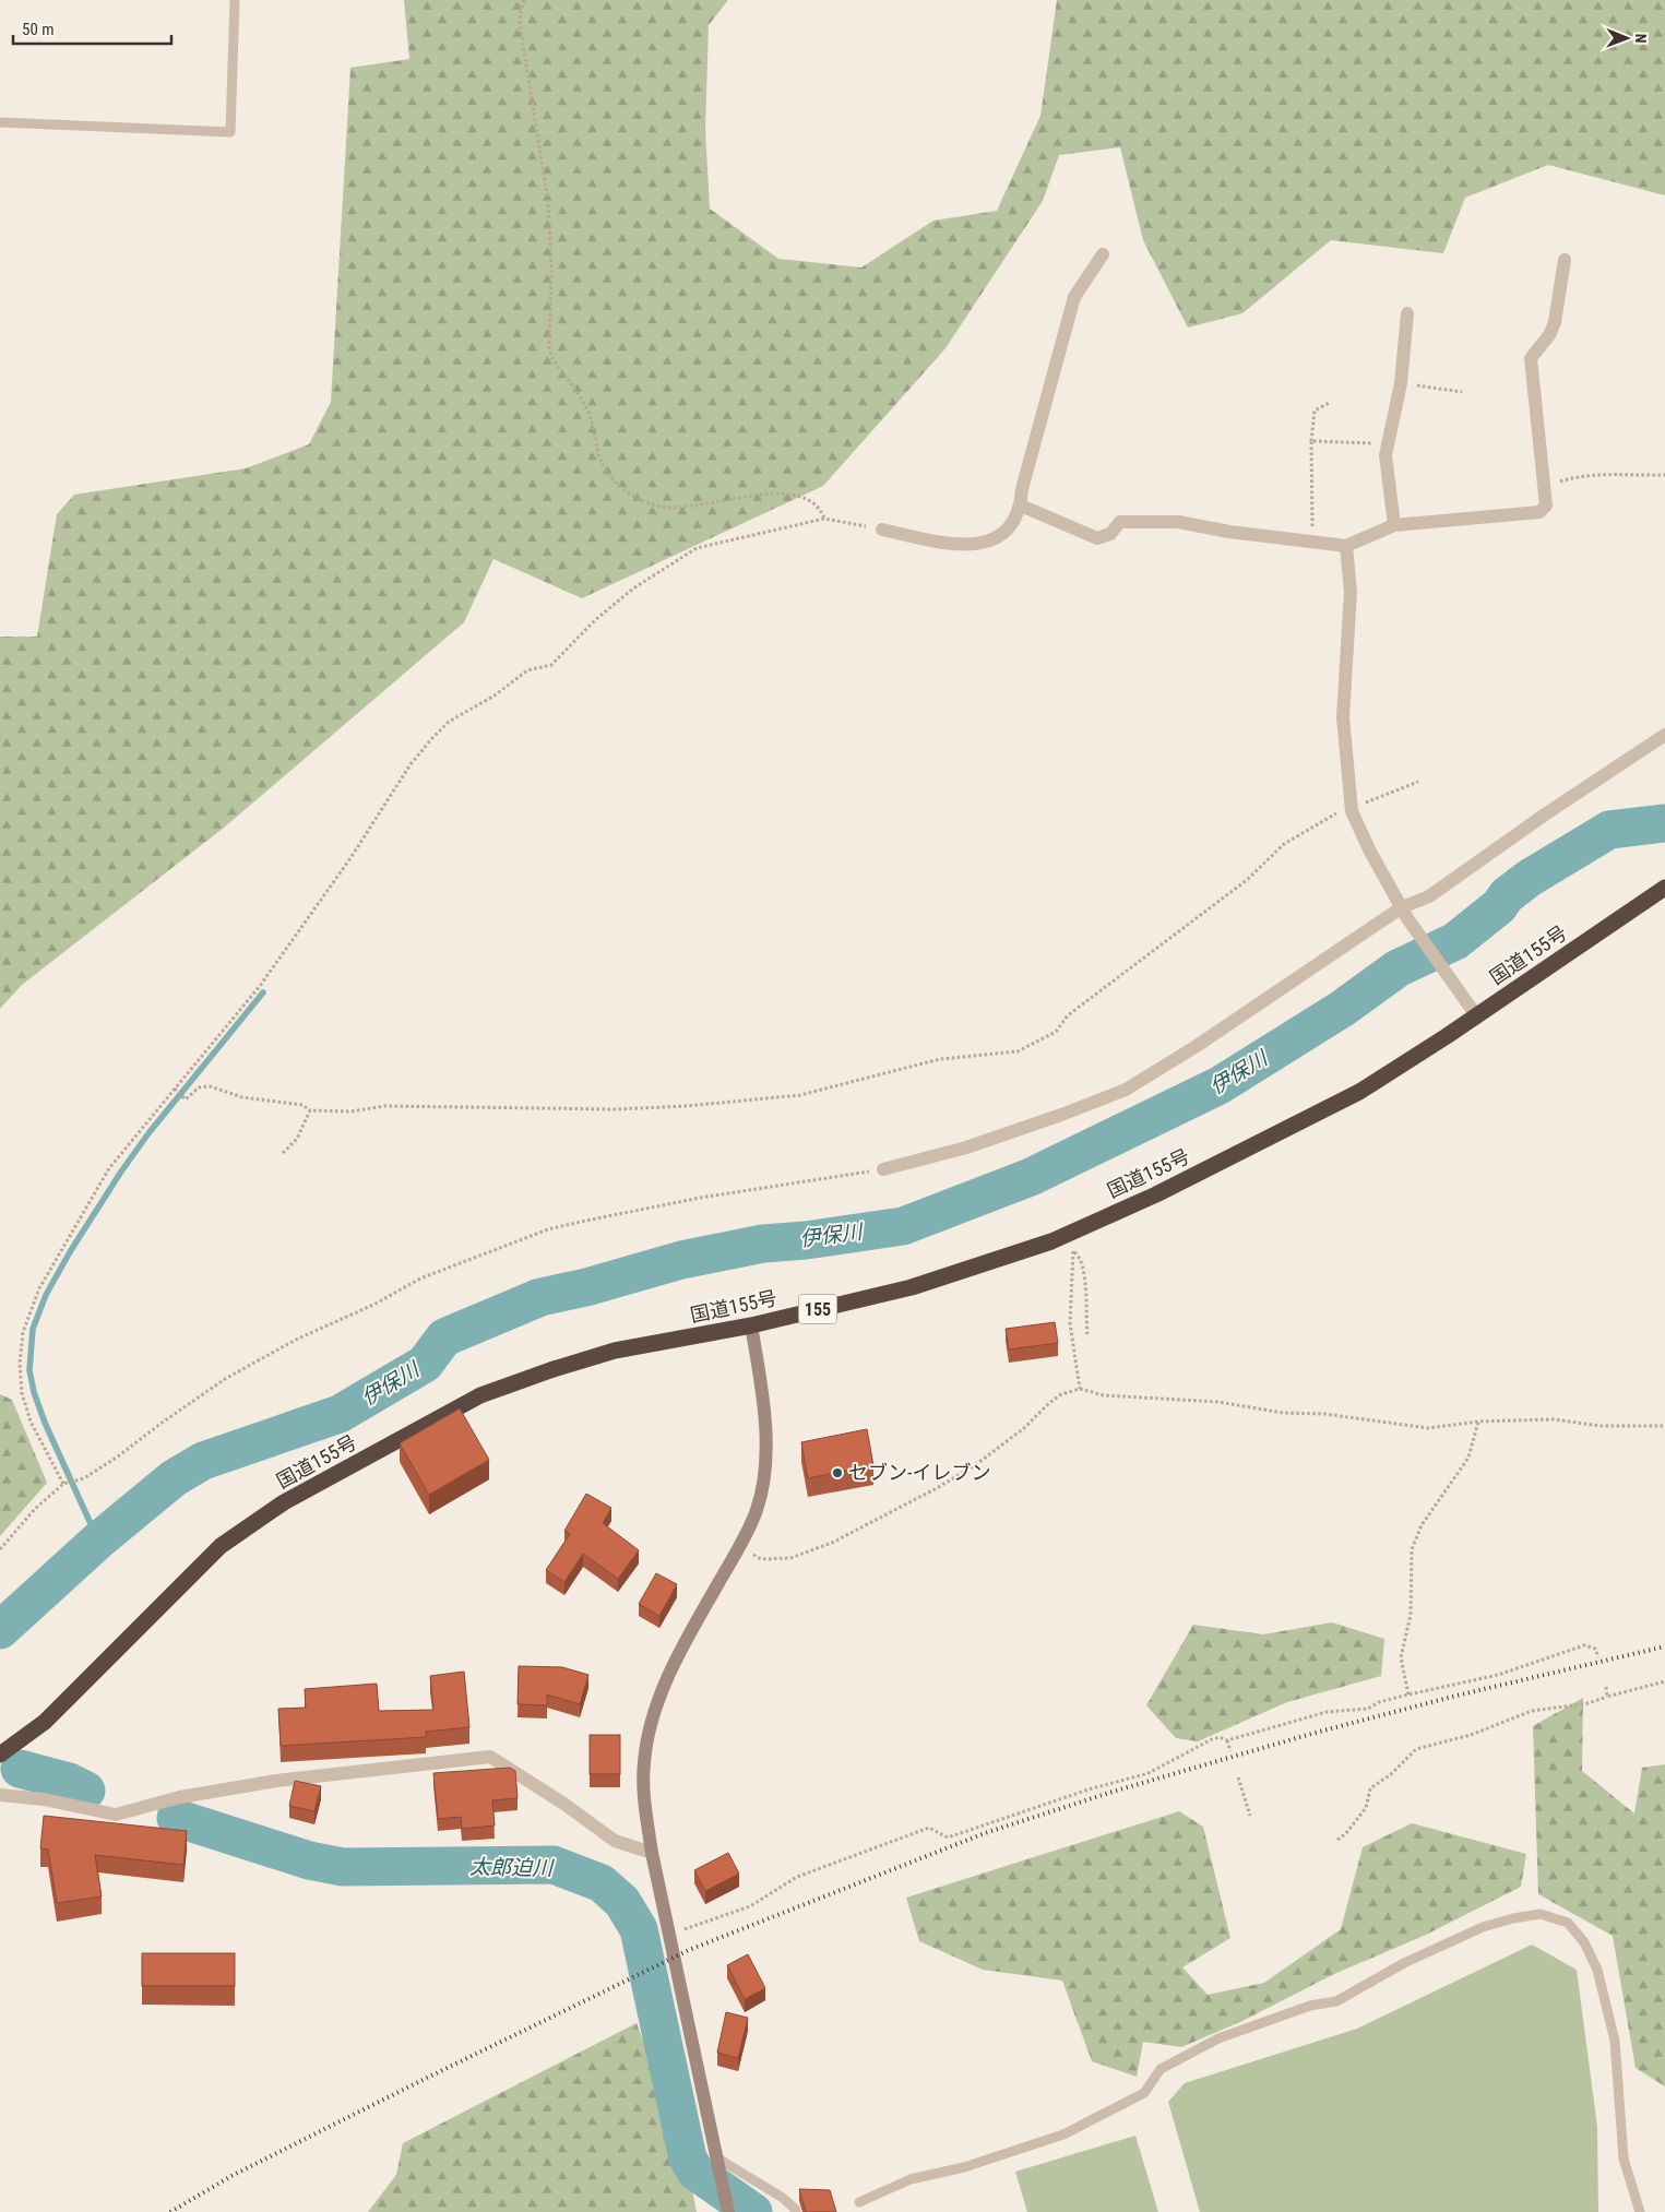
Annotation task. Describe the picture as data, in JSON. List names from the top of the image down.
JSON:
{
  "streets": {
    "highway": ["国道155号", "155"]
  },
  "water": ["伊保川", "太郎迫川"],
  "places": ["セブン-イレブン"],
  "scale_bar": "50 m",
  "north": "right"
}
